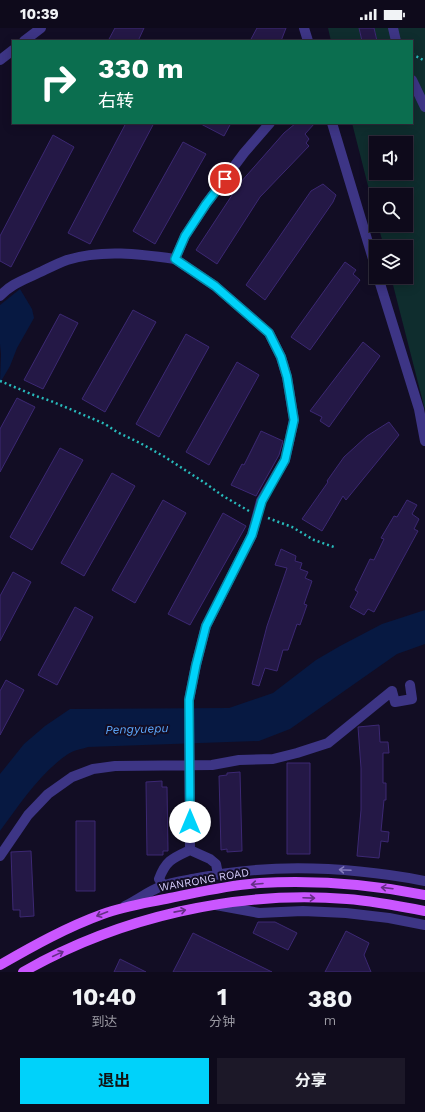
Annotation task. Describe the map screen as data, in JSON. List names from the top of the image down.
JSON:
{
  "streets": {
    "main road": ["WANRONG ROAD"]
  },
  "water": ["Pengyuepu"],
  "page": {
    "status": "10:39",
    "turn": ["330 m", "右转"],
    "eta": [
      "10:40",
      "到达",
      "1",
      "分钟",
      "380",
      "m"
    ],
    "buttons": ["退出", "分享"]
  }
}
